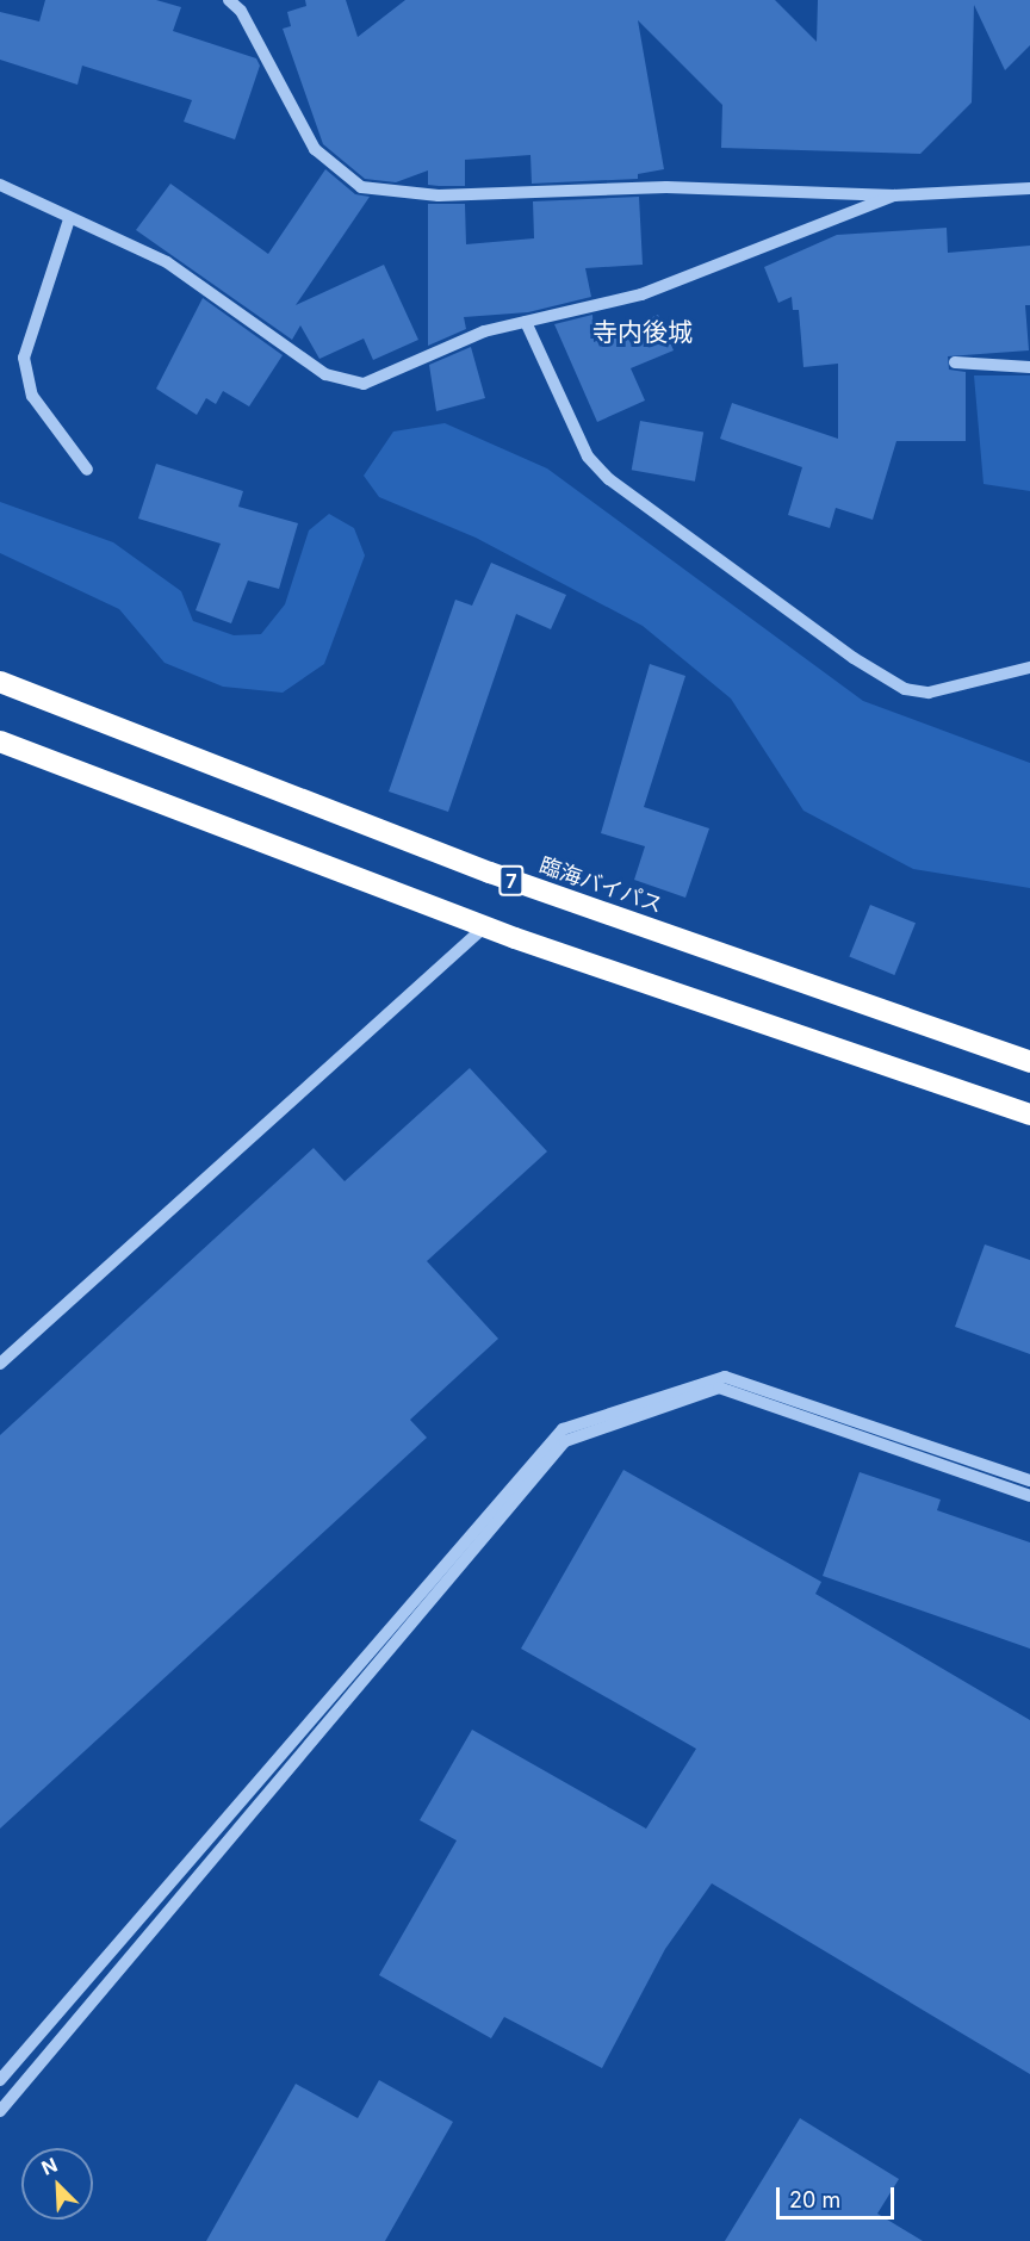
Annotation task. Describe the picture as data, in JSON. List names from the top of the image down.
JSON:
{
  "streets": {
    "highway": ["7", "臨海バイパス"]
  },
  "districts": ["寺内後城"],
  "scale_bar": "20 m",
  "north": "top left"
}
